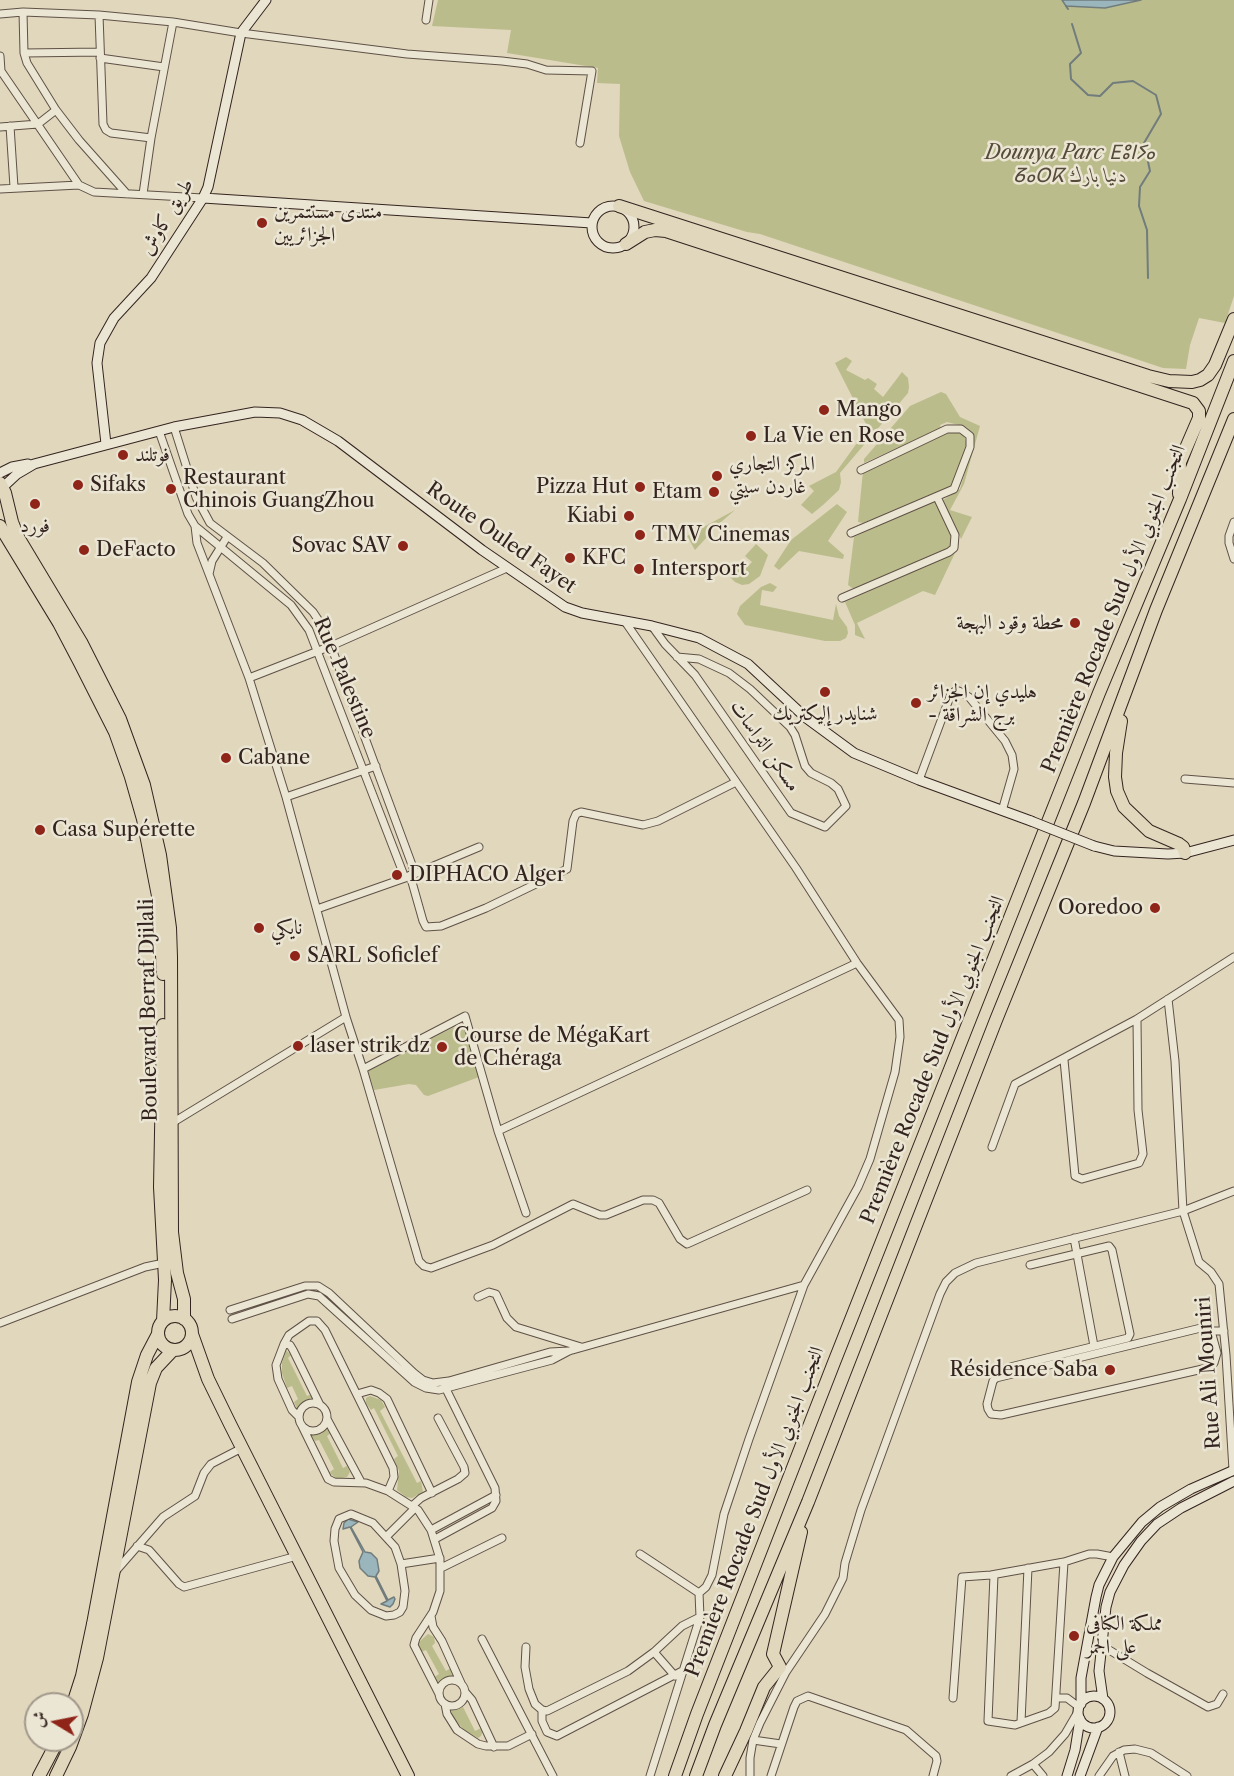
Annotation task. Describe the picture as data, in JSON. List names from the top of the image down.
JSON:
{
  "streets": {
    "highway": ["Première Rocade Sud التجنب الجنوبي الأول", "Boulevard Berraf Djilali"],
    "street": [
      "طريق كاوش",
      "Route Ouled Fayet",
      "Rue Palestine",
      "مسكن التراسات",
      "Rue Ali Mouniri"
    ]
  },
  "crossings": [
    ["طريق كاوش", "Route Ouled Fayet"],
    ["Route Ouled Fayet", "Rue Palestine"],
    ["Route Ouled Fayet", "مسكن التراسات"]
  ],
  "parks": ["Dounya Parc ⴹⵓⵏⵢⴰ ⵒⴰⵔⴽ دنيا بارك"],
  "places": [
    "منتدى مستتمرين الجزائريين",
    "Mango",
    "La Vie en Rose",
    "فوتلند",
    "المركز التجاري غاردن سيتي",
    "Sifaks",
    "Pizza Hut",
    "Restaurant Chinois GuangZhou",
    "Etam",
    "فورد",
    "Kiabi",
    "TMV Cinemas",
    "Sovac SAV",
    "DeFacto",
    "KFC",
    "Intersport",
    "محطة وقود البهجة",
    "شنايدر إليكتريك",
    "هليدي إن الجزائر - برج الشراقة",
    "Cabane",
    "Casa Supérette",
    "DIPHACO Alger",
    "Ooredoo",
    "نايكي",
    "SARL Soficlef",
    "laser strik dz",
    "Course de MégaKart de Chéraga",
    "Résidence Saba",
    "مملكة الكنافى على الجمر"
  ],
  "north": "left"
}
